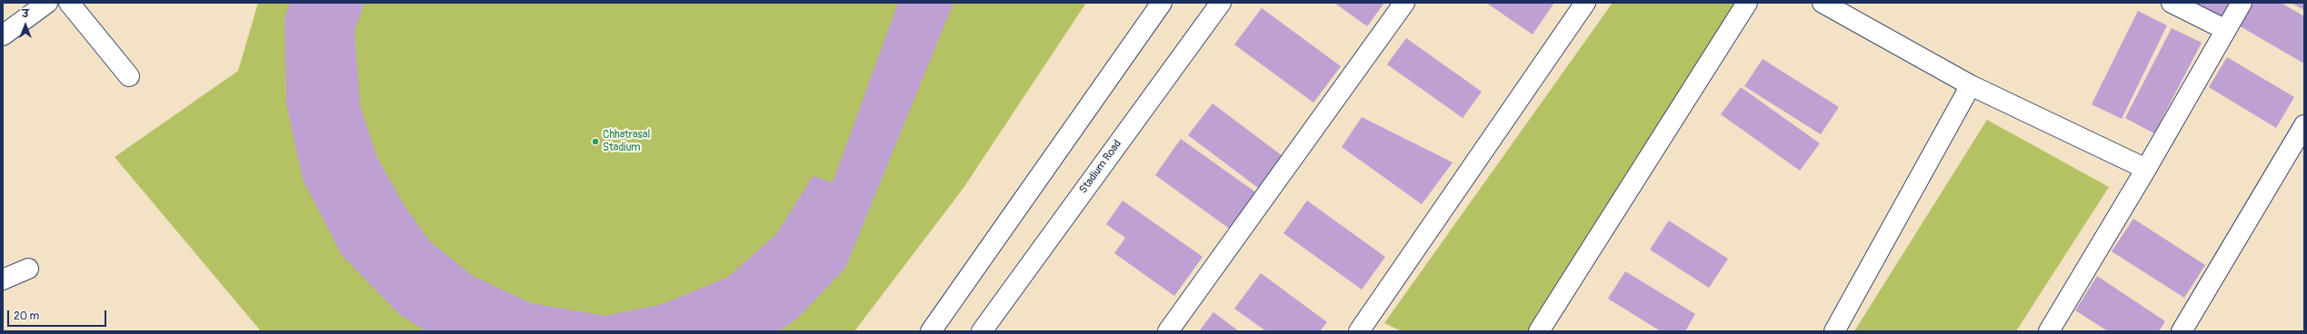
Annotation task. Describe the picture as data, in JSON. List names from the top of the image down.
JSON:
{
  "streets": {
    "street": ["Stadium Road"]
  },
  "places": ["Chhatrasal Stadium"],
  "scale_bar": "20 m",
  "north": "top"
}
